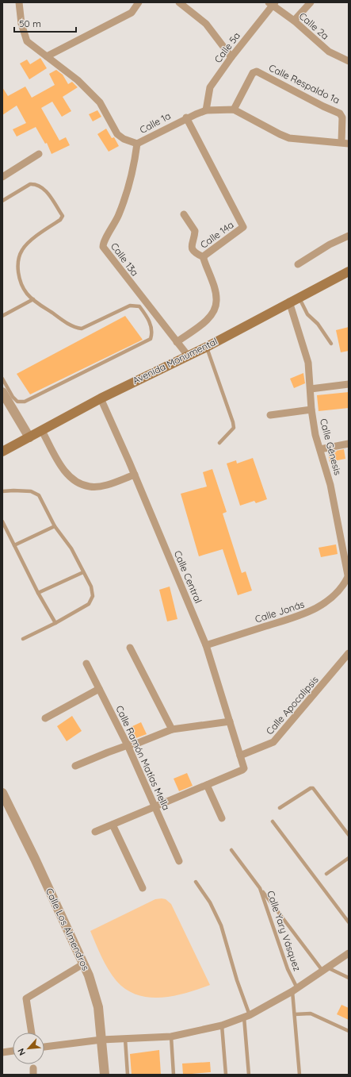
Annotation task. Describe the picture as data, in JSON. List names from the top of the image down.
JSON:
{
  "streets": {
    "main road": ["Avenida Monumental"],
    "street": [
      "Calle 2a",
      "Calle 5a",
      "Calle Respaldo 1a",
      "Calle 1a",
      "Calle 14a",
      "Calle 13a",
      "Calle Génesis",
      "Calle Central",
      "Calle Jonás",
      "Calle Apocalipsis",
      "Calle Ramón Matías Mella",
      "Calle Los Almendros"
    ],
    "lane": ["Calle Yary Vásquez"]
  },
  "crossings": [
    ["Calle 2a", "Calle 5a"],
    ["Calle 5a", "Calle 1a"],
    ["Calle Respaldo 1a", "Calle 1a"],
    ["Calle 1a", "Calle 14a"],
    ["Calle 1a", "Calle 13a"],
    ["Calle 14a", "Calle 13a"],
    ["Calle 13a", "Avenida Monumental"],
    ["Avenida Monumental", "Calle Génesis"],
    ["Avenida Monumental", "Calle Central"],
    ["Calle Génesis", "Calle Jonás"],
    ["Calle Central", "Calle Jonás"],
    ["Calle Central", "Calle Apocalipsis"]
  ],
  "scale_bar": "50 m",
  "north": "bottom left"
}
